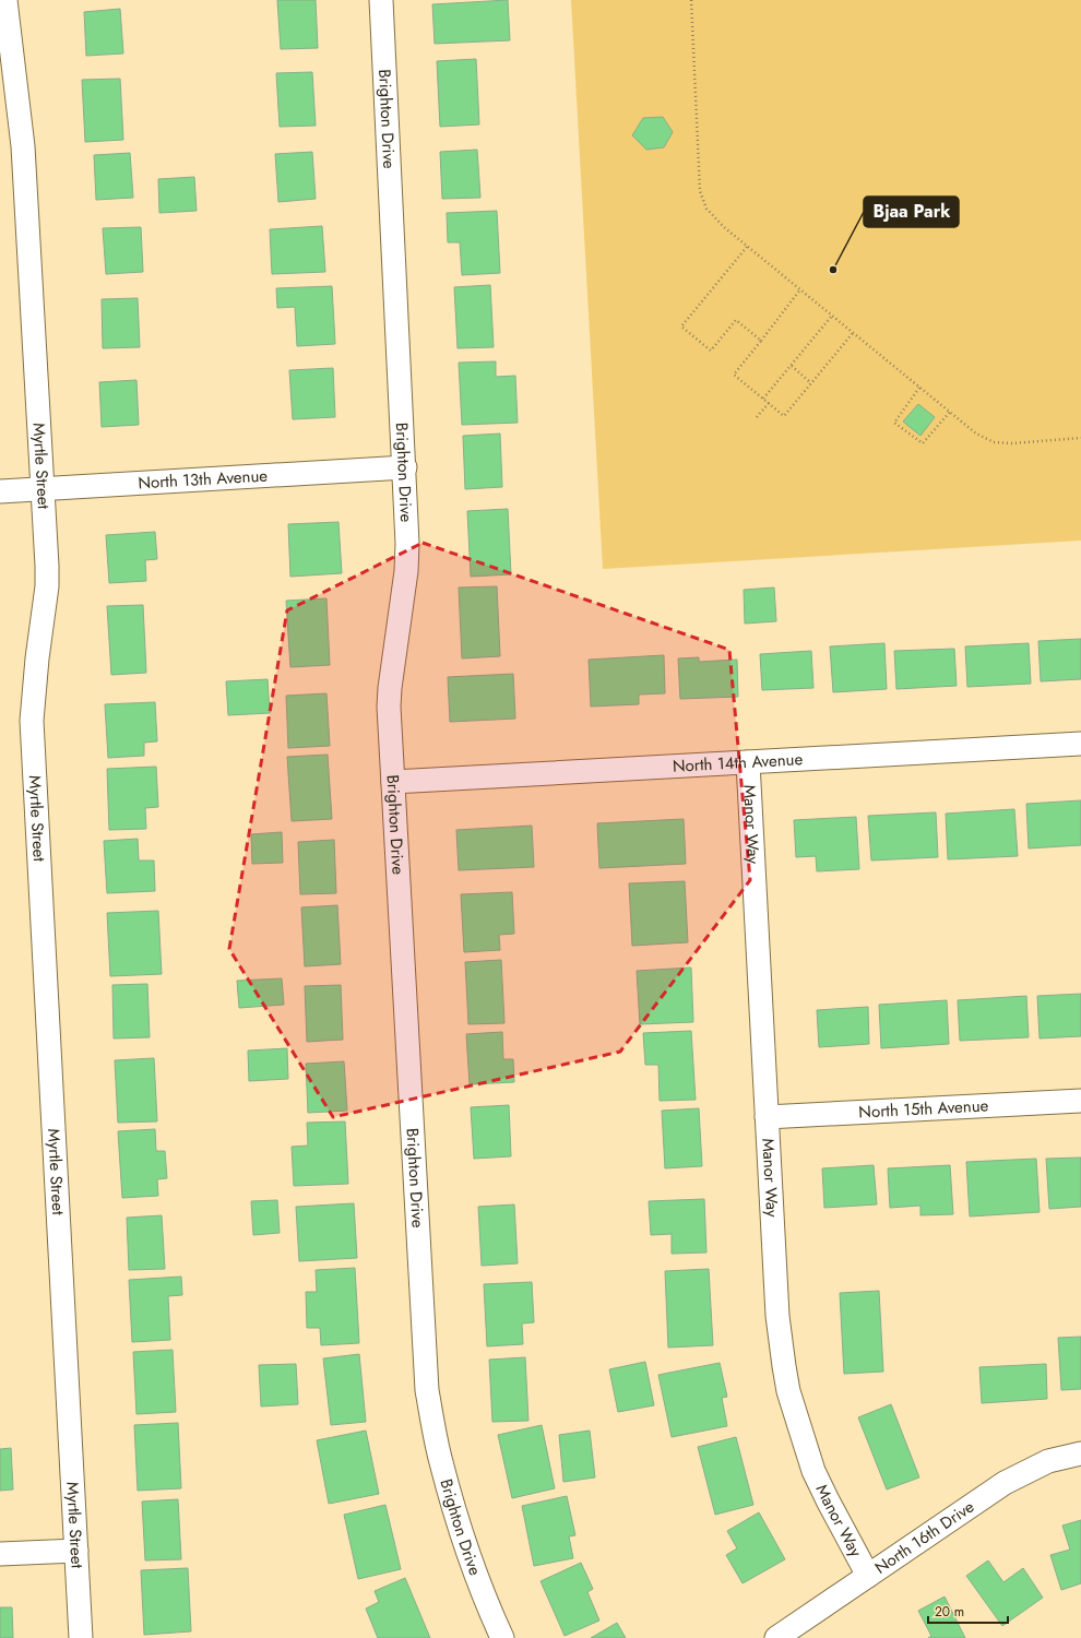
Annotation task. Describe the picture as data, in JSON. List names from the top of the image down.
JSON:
{
  "streets": {
    "street": [
      "Brighton Drive",
      "Myrtle Street",
      "North 13th Avenue",
      "North 14th Avenue",
      "Manor Way",
      "North 15th Avenue",
      "North 16th Drive"
    ]
  },
  "crossings": [
    ["Brighton Drive", "North 13th Avenue"],
    ["Brighton Drive", "North 14th Avenue"],
    ["Myrtle Street", "North 13th Avenue"],
    ["North 14th Avenue", "Manor Way"],
    ["Manor Way", "North 15th Avenue"],
    ["Manor Way", "North 16th Drive"]
  ],
  "places": ["Bjaa Park"],
  "scale_bar": "20 m"
}
